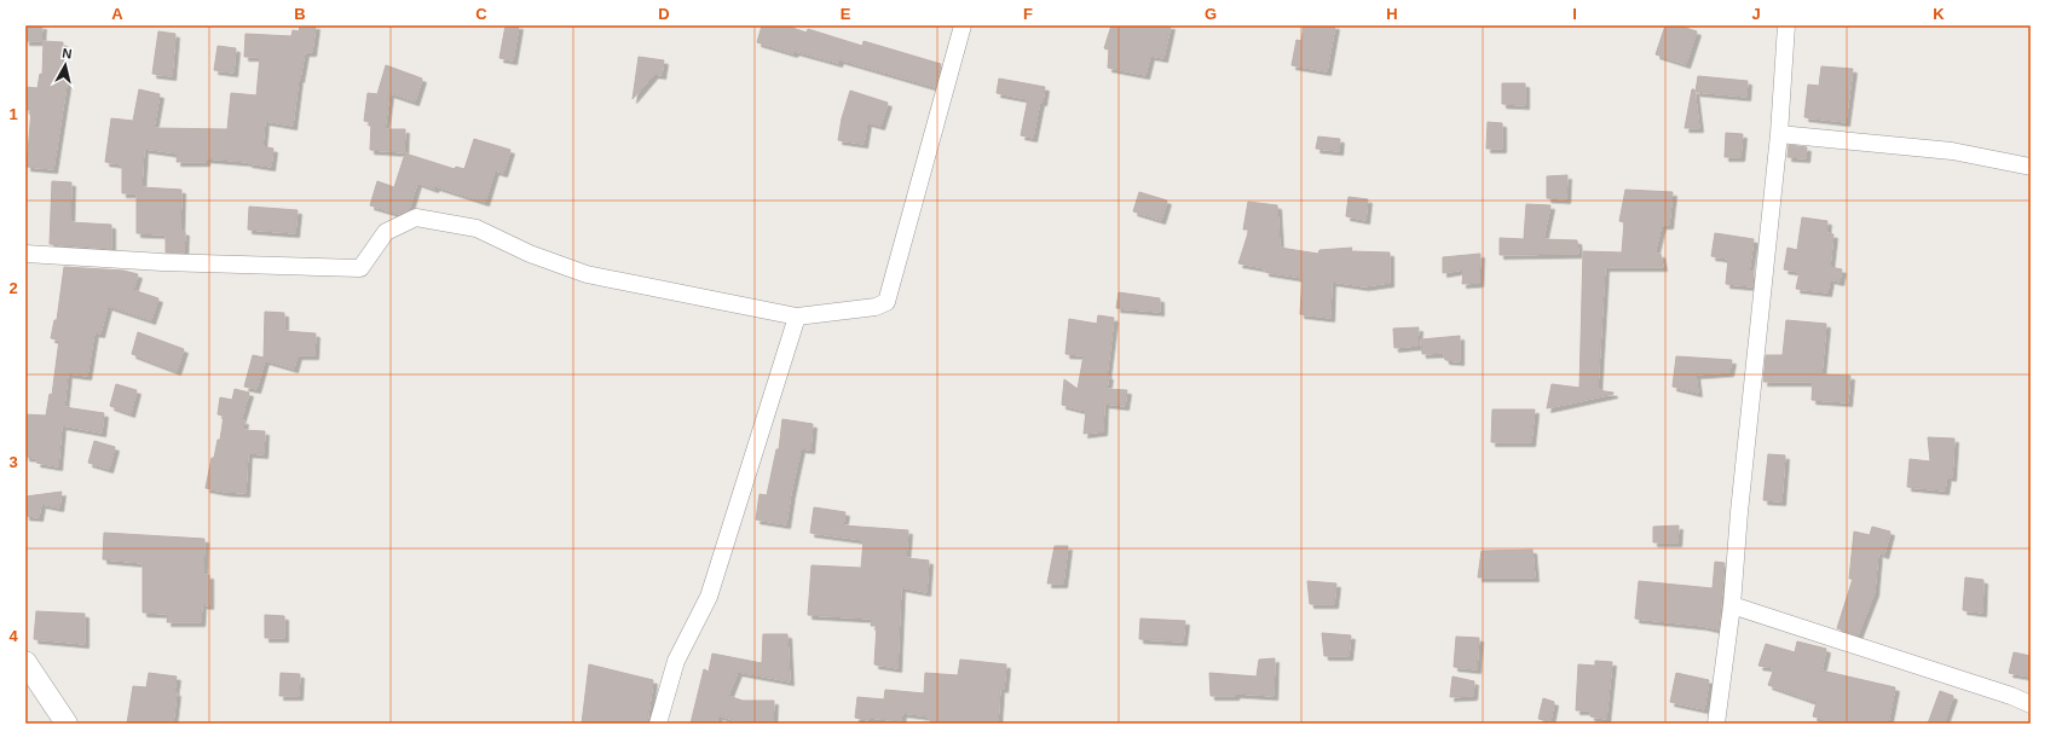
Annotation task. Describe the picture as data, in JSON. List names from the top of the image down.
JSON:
{
  "north": "top",
  "grid": {
    "columns": [
      "A",
      "B",
      "C",
      "D",
      "E",
      "F",
      "G",
      "H",
      "I",
      "J",
      "K"
    ],
    "rows": [
      "1",
      "2",
      "3",
      "4"
    ]
  }
}
